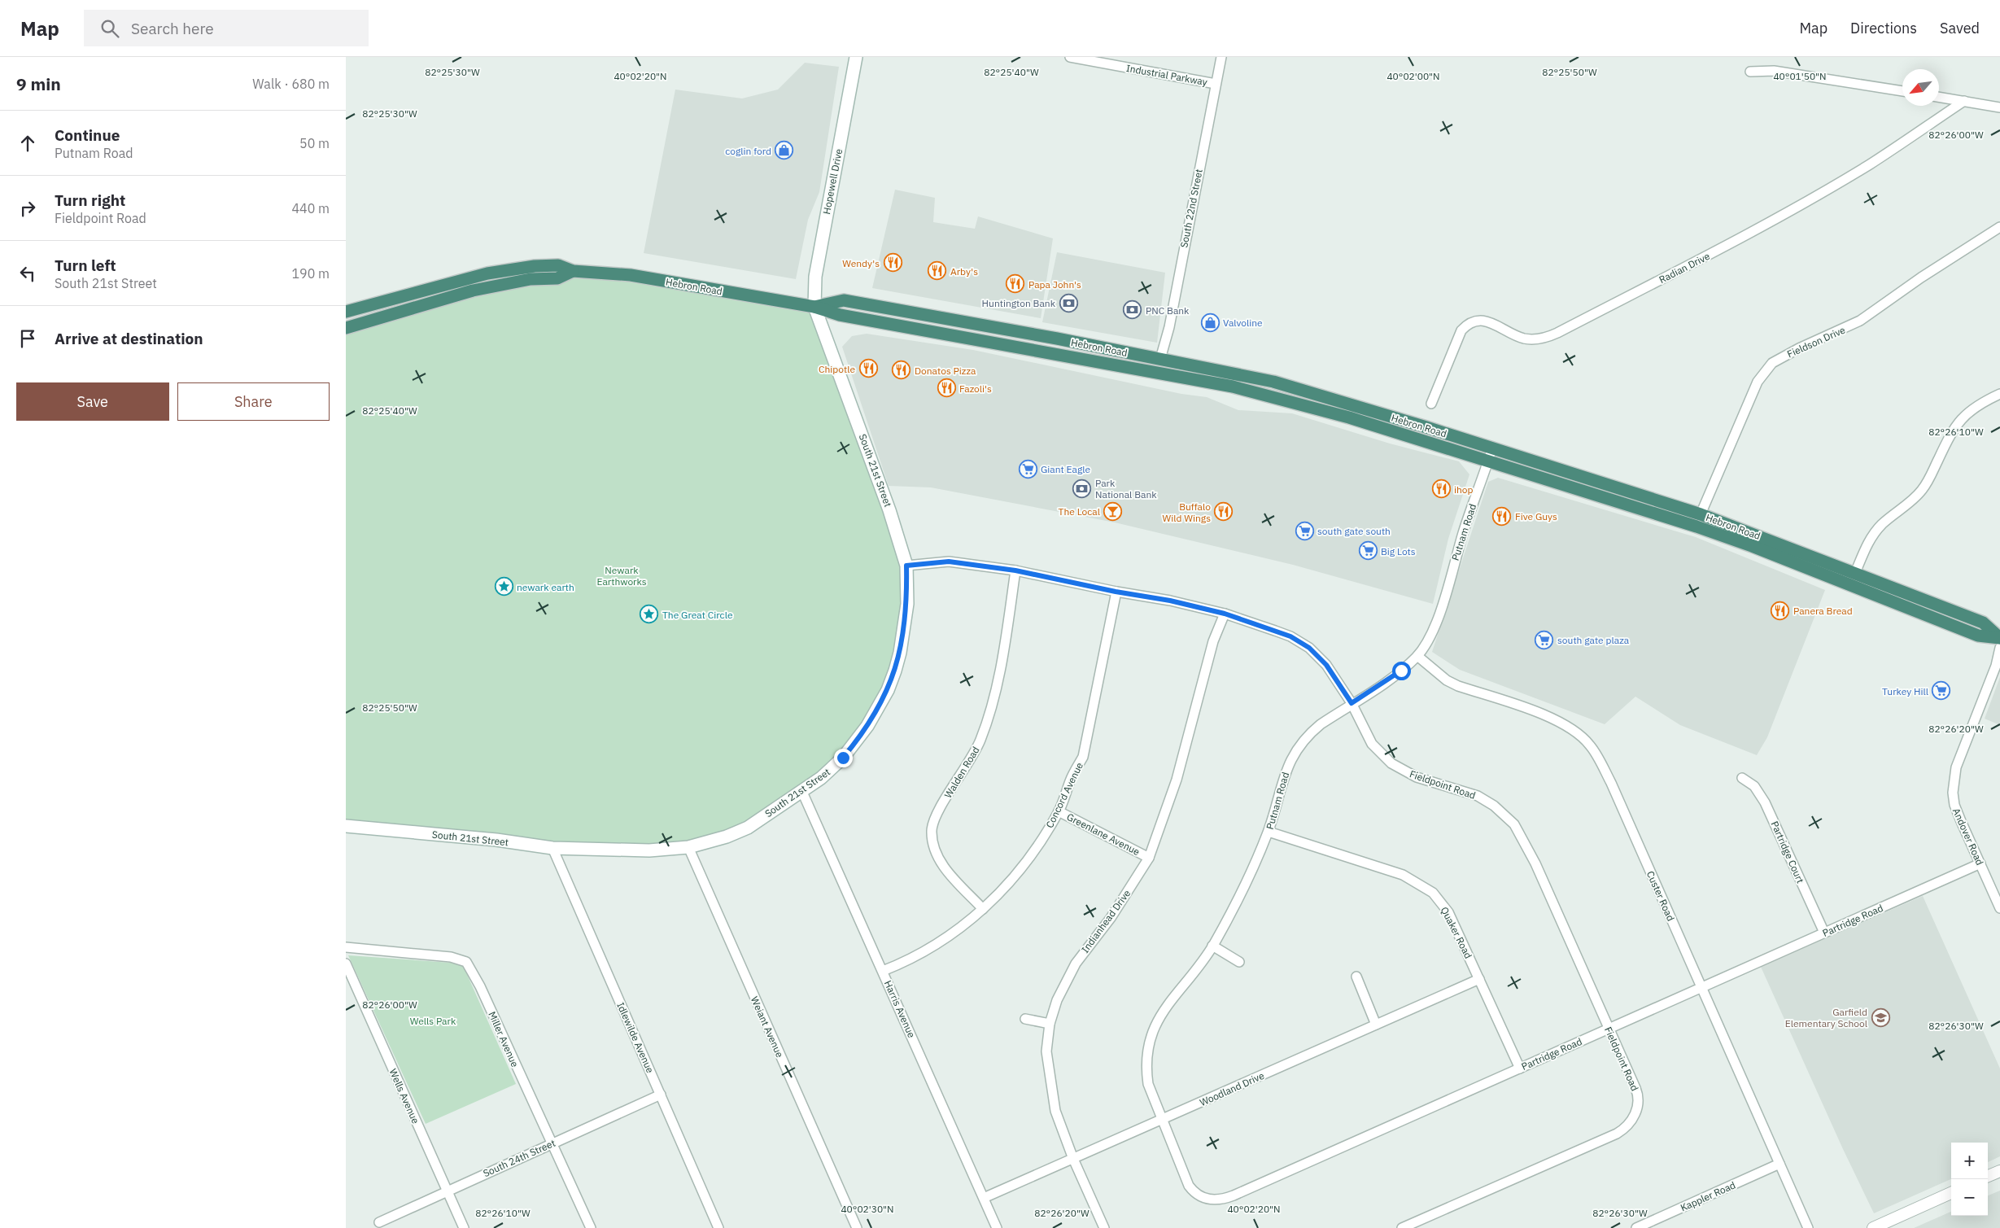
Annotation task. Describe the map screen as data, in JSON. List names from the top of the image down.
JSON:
{
  "streets": {
    "highway": ["Hebron Road"],
    "main road": ["Hopewell Drive", "South 21st Street"],
    "street": [
      "Industrial Parkway",
      "South 22nd Street",
      "Radian Drive",
      "Fieldson Drive",
      "Putnam Road",
      "Walden Road",
      "Fieldpoint Road",
      "Concord Avenue",
      "Greenlane Avenue",
      "Andover Road",
      "Partridge Court",
      "Custer Road",
      "Partridge Road",
      "Indianhead Drive",
      "Quaker Road",
      "Harris Avenue",
      "Weiant Avenue",
      "Idlewilde Avenue",
      "Miller Avenue",
      "Woodland Drive",
      "Wells Avenue",
      "South 24th Street",
      "Kappler Road"
    ]
  },
  "crossings": [
    ["Industrial Parkway", "South 22nd Street"],
    ["Hopewell Drive", "Hebron Road"],
    ["Hopewell Drive", "South 21st Street"],
    ["South 22nd Street", "Hebron Road"],
    ["Hebron Road", "Fieldson Drive"],
    ["Hebron Road", "South 21st Street"],
    ["Hebron Road", "Putnam Road"],
    ["South 21st Street", "Fieldpoint Road"],
    ["South 21st Street", "Harris Avenue"],
    ["South 21st Street", "Weiant Avenue"],
    ["South 21st Street", "Idlewilde Avenue"],
    ["Putnam Road", "Fieldpoint Road"],
    ["Putnam Road", "Custer Road"],
    ["Putnam Road", "Partridge Road"],
    ["Putnam Road", "Quaker Road"],
    ["Putnam Road", "Woodland Drive"],
    ["Walden Road", "Fieldpoint Road"],
    ["Walden Road", "Concord Avenue"],
    ["Fieldpoint Road", "Concord Avenue"],
    ["Fieldpoint Road", "Partridge Road"],
    ["Fieldpoint Road", "Indianhead Drive"],
    ["Concord Avenue", "Greenlane Avenue"],
    ["Concord Avenue", "Harris Avenue"],
    ["Greenlane Avenue", "Indianhead Drive"],
    ["Andover Road", "Partridge Road"],
    ["Partridge Court", "Partridge Road"],
    ["Custer Road", "Partridge Road"],
    ["Custer Road", "Kappler Road"],
    ["Partridge Road", "Quaker Road"],
    ["Partridge Road", "Woodland Drive"],
    ["Indianhead Drive", "Woodland Drive"],
    ["Quaker Road", "Woodland Drive"],
    ["Harris Avenue", "Woodland Drive"],
    ["Idlewilde Avenue", "South 24th Street"],
    ["Miller Avenue", "South 24th Street"],
    ["Wells Avenue", "South 24th Street"]
  ],
  "parks": ["Newark Earthworks", "Wells Park"],
  "places": {
    "shop": ["coglin ford", "Valvoline"],
    "restaurant": [
      "Wendy's",
      "Arby's",
      "Papa John's",
      "Chipotle",
      "Donatos Pizza",
      "Fazoli's",
      "ihop",
      "Buffalo Wild Wings",
      "Five Guys",
      "Panera Bread"
    ],
    "bank": ["Huntington Bank", "PNC Bank", "Park National Bank"],
    "supermarket": [
      "Giant Eagle",
      "south gate south",
      "Big Lots",
      "south gate plaza",
      "Turkey Hill"
    ],
    "bar": ["The Local"],
    "place": ["newark earth", "The Great Circle"],
    "school or university": ["Garfield Elementary School"]
  },
  "north": "bottom left",
  "page": {
    "header": "Map",
    "search": "Search here",
    "nav": ["Map", "Directions", "Saved"],
    "heading": ["9 min", "Walk · 680 m"],
    "list": [
      ["Continue", "Putnam Road", "50 m"],
      ["Turn right", "Fieldpoint Road", "440 m"],
      ["Turn left", "South 21st Street", "190 m"],
      "Arrive at destination"
    ],
    "buttons": ["Save", "Share"],
    "map_buttons": ["+", "−"]
  },
  "coordinates": [
    "82°25'50\"W",
    "82°25'30\"W",
    "82°25'40\"W",
    "40°02'20\"N",
    "40°02'00\"N",
    "40°01'50\"N",
    "82°26'00\"W",
    "82°26'10\"W",
    "82°26'20\"W",
    "82°26'30\"W",
    "40°02'30\"N"
  ]
}
